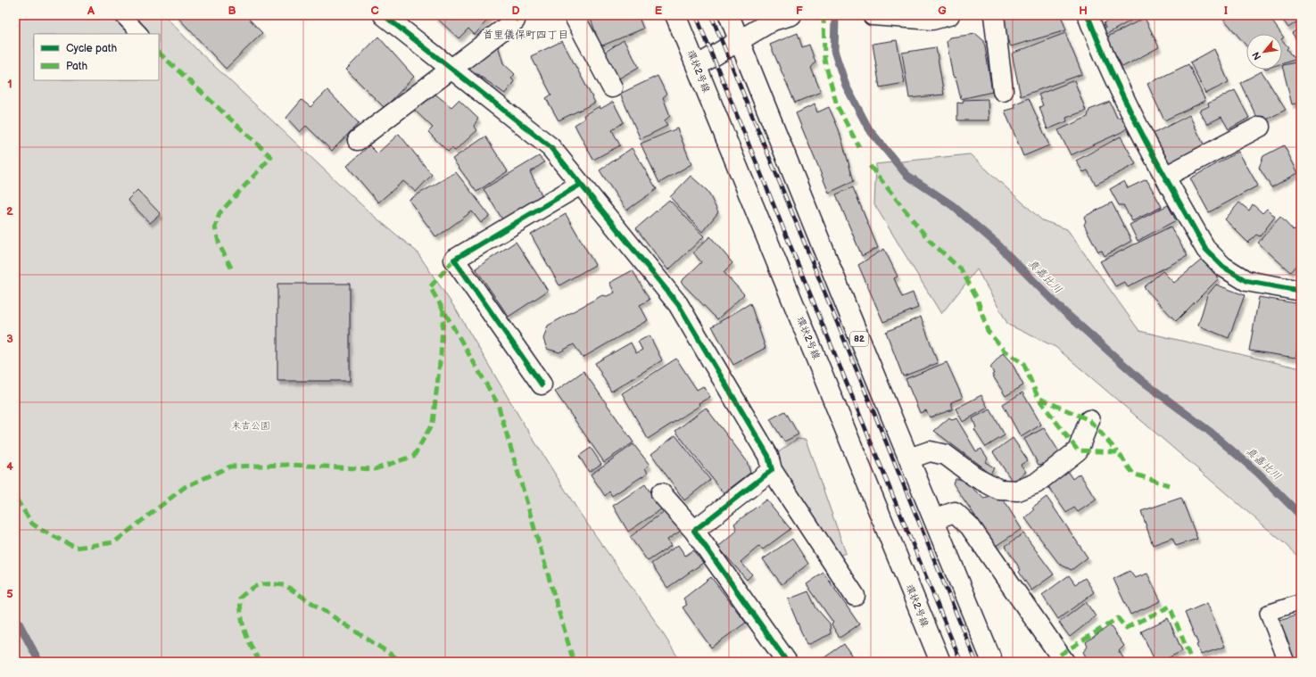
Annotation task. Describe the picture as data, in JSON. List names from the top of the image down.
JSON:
{
  "streets": {
    "street": ["環状2号線", "82"]
  },
  "districts": ["首里儀保町四丁目"],
  "water": ["真嘉比川"],
  "parks": ["末吉公園"],
  "legend": ["Cycle path", "Path"],
  "north": "bottom left",
  "grid": {
    "columns": [
      "A",
      "B",
      "C",
      "D",
      "E",
      "F",
      "G",
      "H",
      "I"
    ],
    "rows": [
      "1",
      "2",
      "3",
      "4",
      "5"
    ]
  }
}
